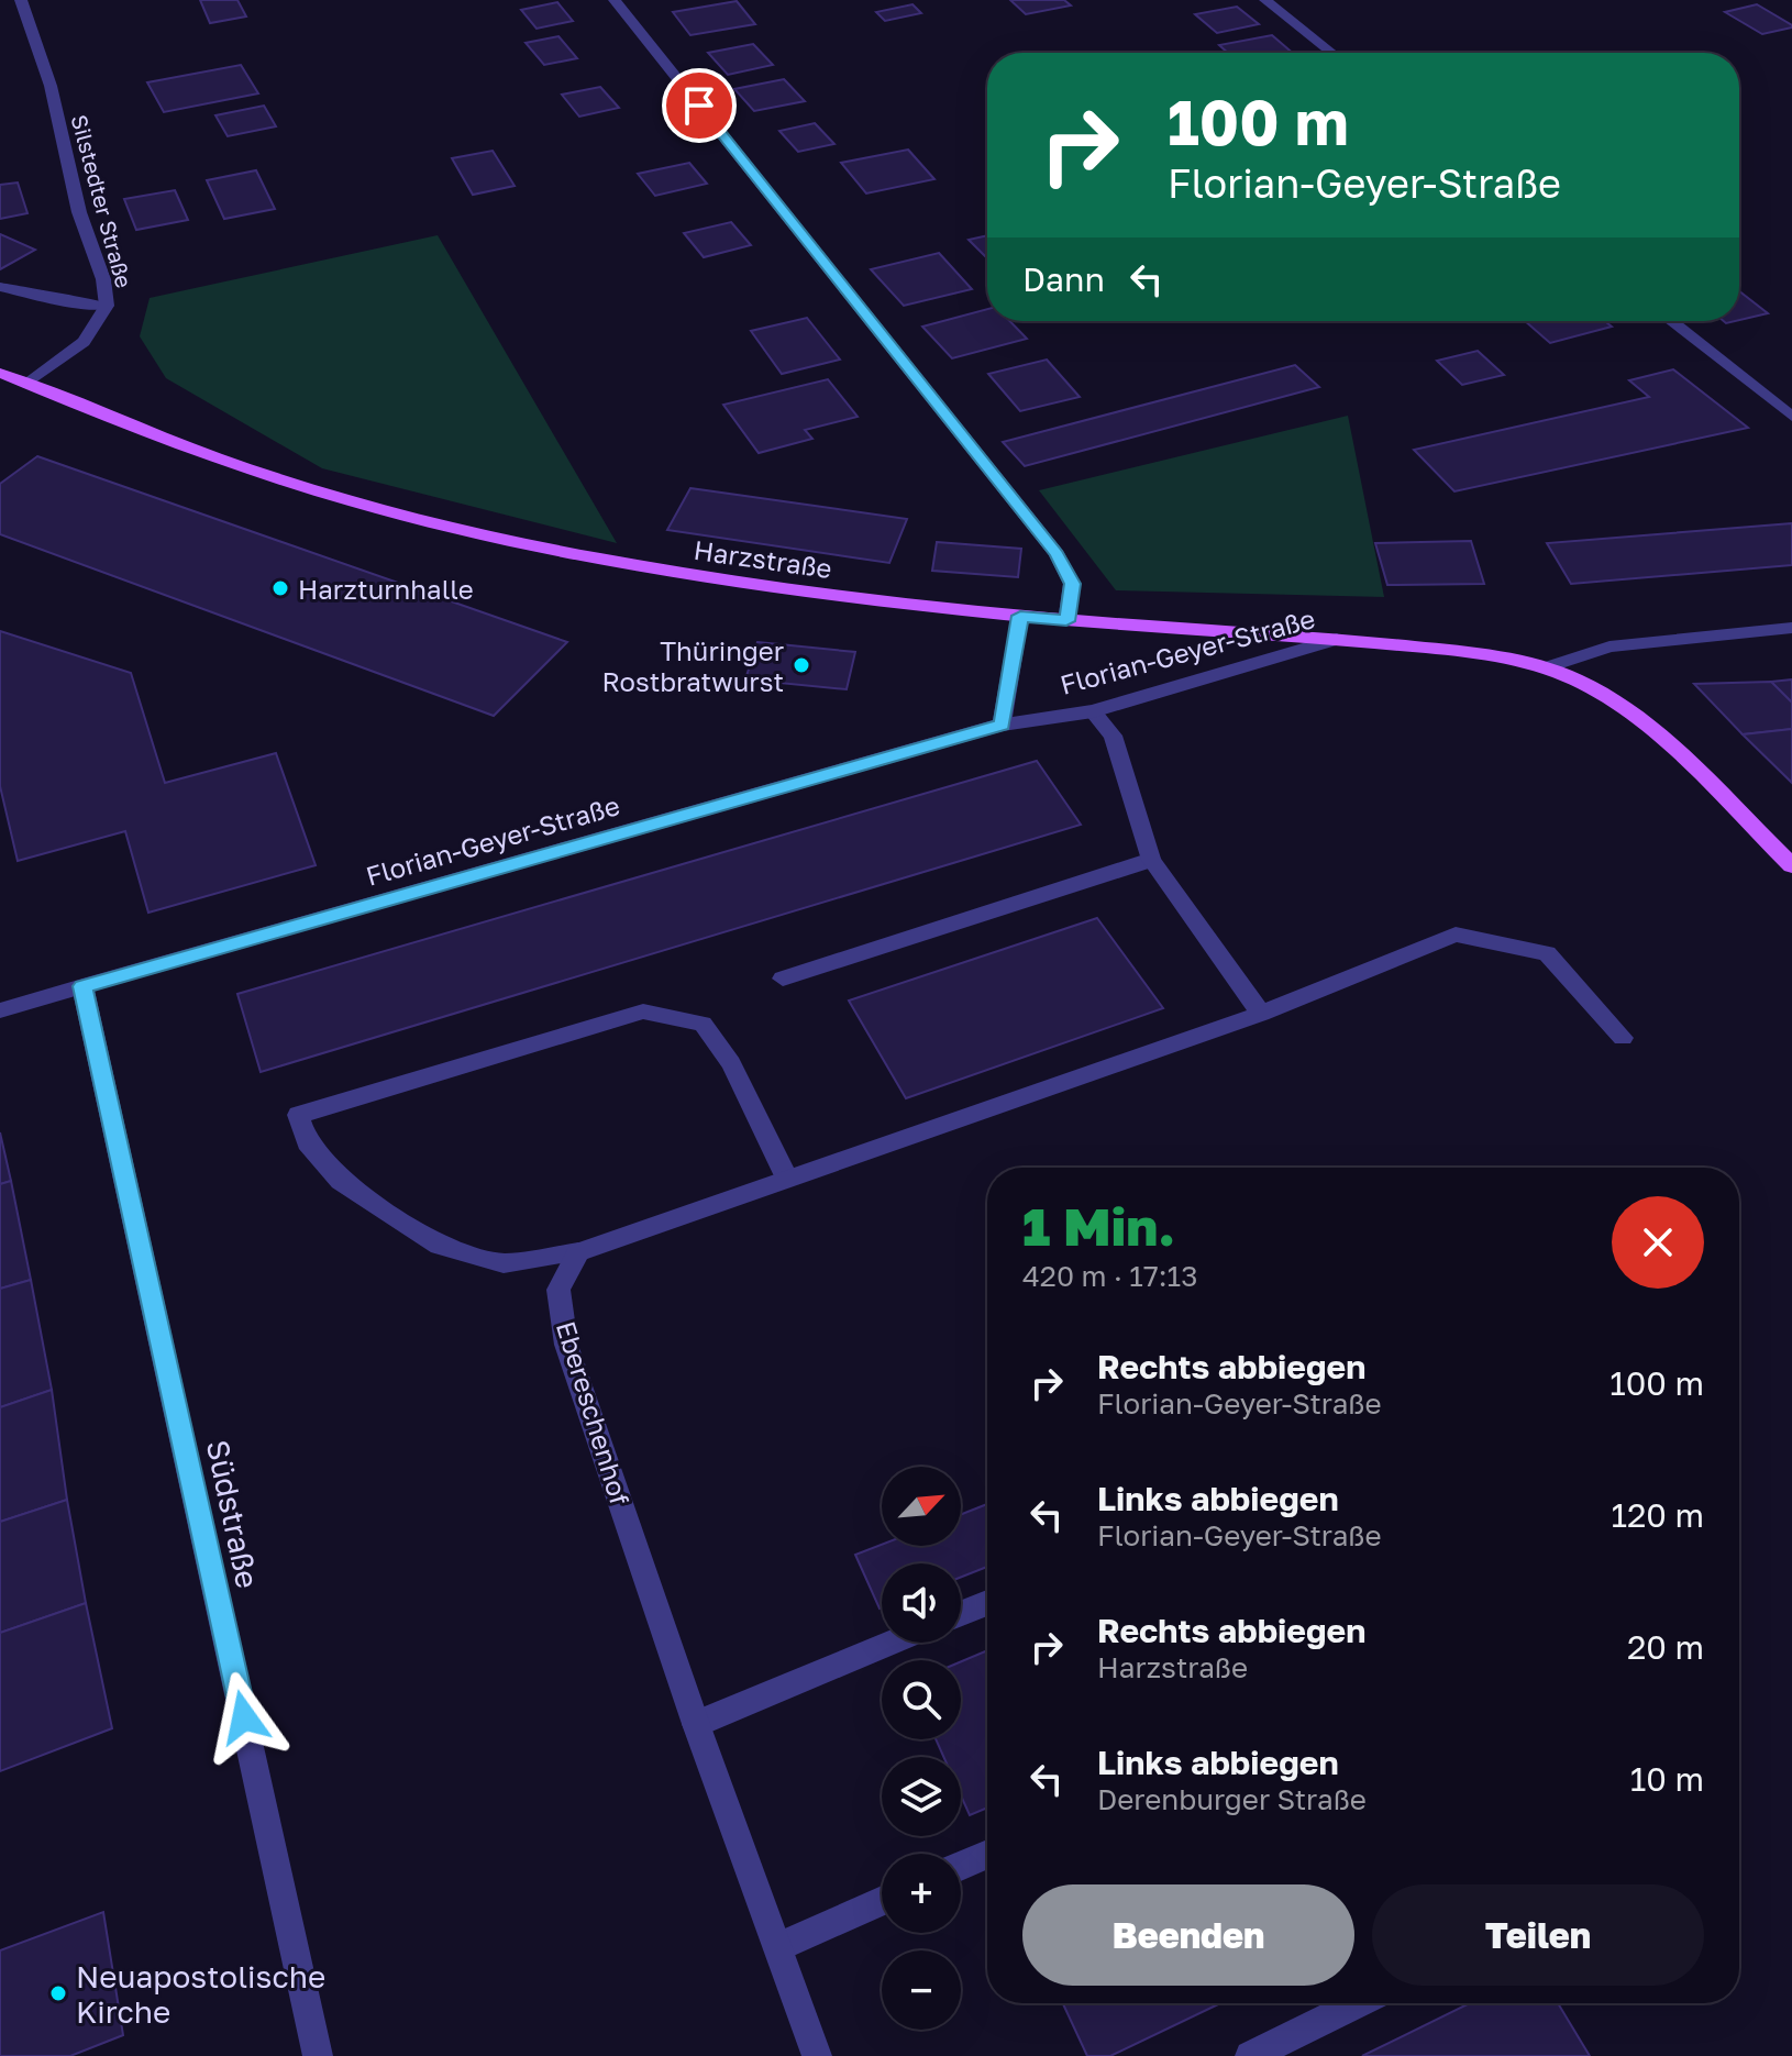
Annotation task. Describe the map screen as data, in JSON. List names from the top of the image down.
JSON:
{
  "streets": {
    "main road": ["Harzstraße"],
    "street": [
      "Silstedter Straße",
      "Florian-Geyer-Straße",
      "Ebereschenhof",
      "Südstraße"
    ]
  },
  "crossings": [
    ["Silstedter Straße", "Harzstraße"],
    ["Harzstraße", "Florian-Geyer-Straße"],
    ["Florian-Geyer-Straße", "Südstraße"]
  ],
  "places": ["Harzturnhalle", "Thüringer Rostbratwurst", "Neuapostolische Kirche"],
  "north": "top right",
  "page": {
    "turn": ["100 m", "Florian-Geyer-Straße"],
    "then": "Dann",
    "heading": ["1 Min.", "420 m · 17:13"],
    "list": [
      {
        "name": "Rechts abbiegen",
        "note": "Florian-Geyer-Straße",
        "value": "100 m"
      },
      {
        "name": "Links abbiegen",
        "note": "Florian-Geyer-Straße",
        "value": "120 m"
      },
      {
        "name": "Rechts abbiegen",
        "note": "Harzstraße",
        "value": "20 m"
      },
      {
        "name": "Links abbiegen",
        "note": "Derenburger Straße",
        "value": "10 m"
      }
    ],
    "map_buttons": ["+", "−"],
    "buttons": ["Beenden", "Teilen"]
  }
}
